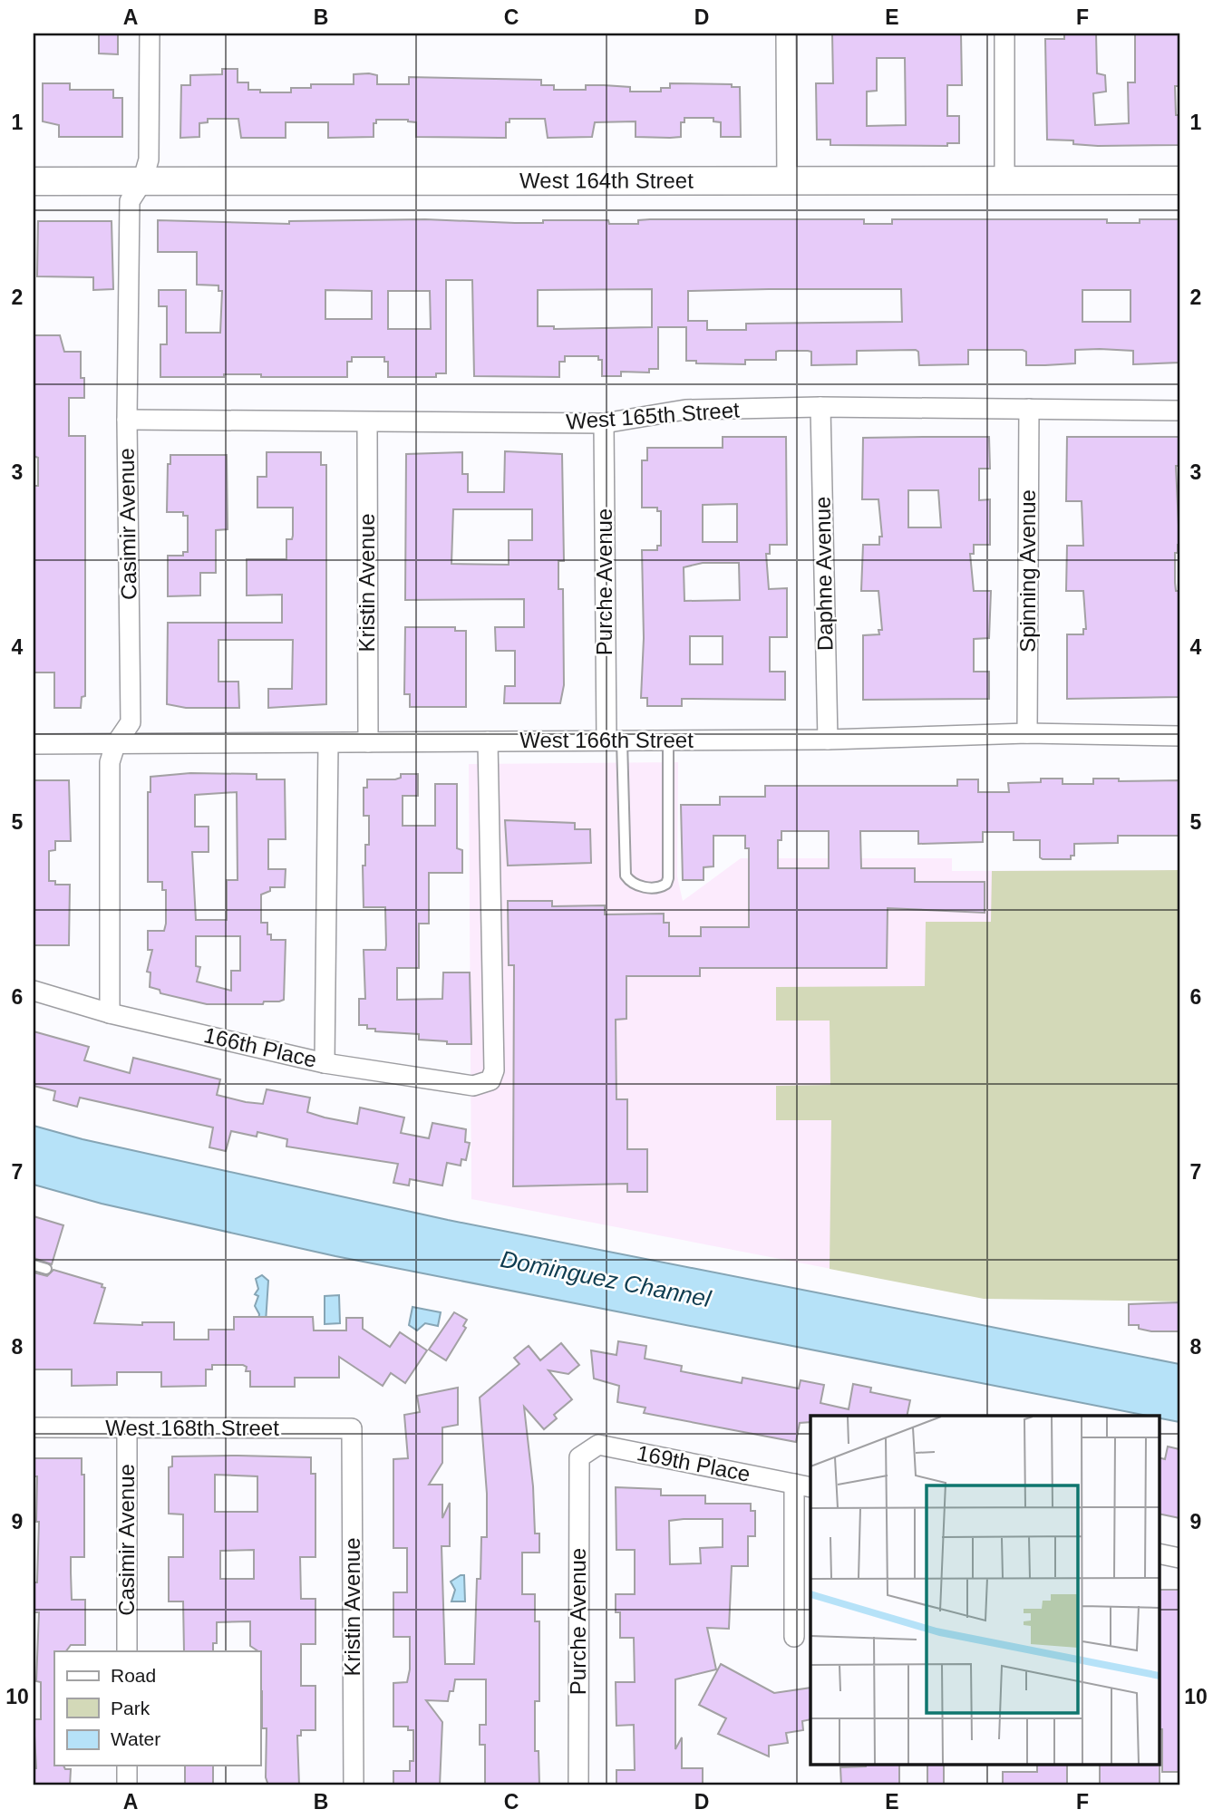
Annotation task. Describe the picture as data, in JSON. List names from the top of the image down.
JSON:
{
  "streets": {
    "street": [
      "West 164th Street",
      "West 165th Street",
      "Casimir Avenue",
      "Spinning Avenue",
      "Daphne Avenue",
      "Purche Avenue",
      "Kristin Avenue",
      "West 166th Street",
      "166th Place",
      "West 168th Street",
      "169th Place"
    ]
  },
  "crossings": [
    ["West 164th Street", "Casimir Avenue"],
    ["West 165th Street", "Casimir Avenue"],
    ["West 165th Street", "Spinning Avenue"],
    ["West 165th Street", "Daphne Avenue"],
    ["West 165th Street", "Purche Avenue"],
    ["West 165th Street", "Kristin Avenue"],
    ["Casimir Avenue", "West 166th Street"],
    ["Casimir Avenue", "166th Place"],
    ["Casimir Avenue", "West 168th Street"],
    ["Spinning Avenue", "West 166th Street"],
    ["Daphne Avenue", "West 166th Street"],
    ["Purche Avenue", "West 166th Street"],
    ["Purche Avenue", "169th Place"],
    ["Kristin Avenue", "West 166th Street"],
    ["Kristin Avenue", "West 168th Street"],
    ["West 166th Street", "166th Place"]
  ],
  "water": ["Dominguez Channel"],
  "legend": ["Road", "Park", "Water"],
  "grid": {
    "columns": [
      "A",
      "B",
      "C",
      "D",
      "E",
      "F"
    ],
    "rows": [
      "1",
      "2",
      "3",
      "4",
      "5",
      "6",
      "7",
      "8",
      "9",
      "10"
    ]
  }
}
